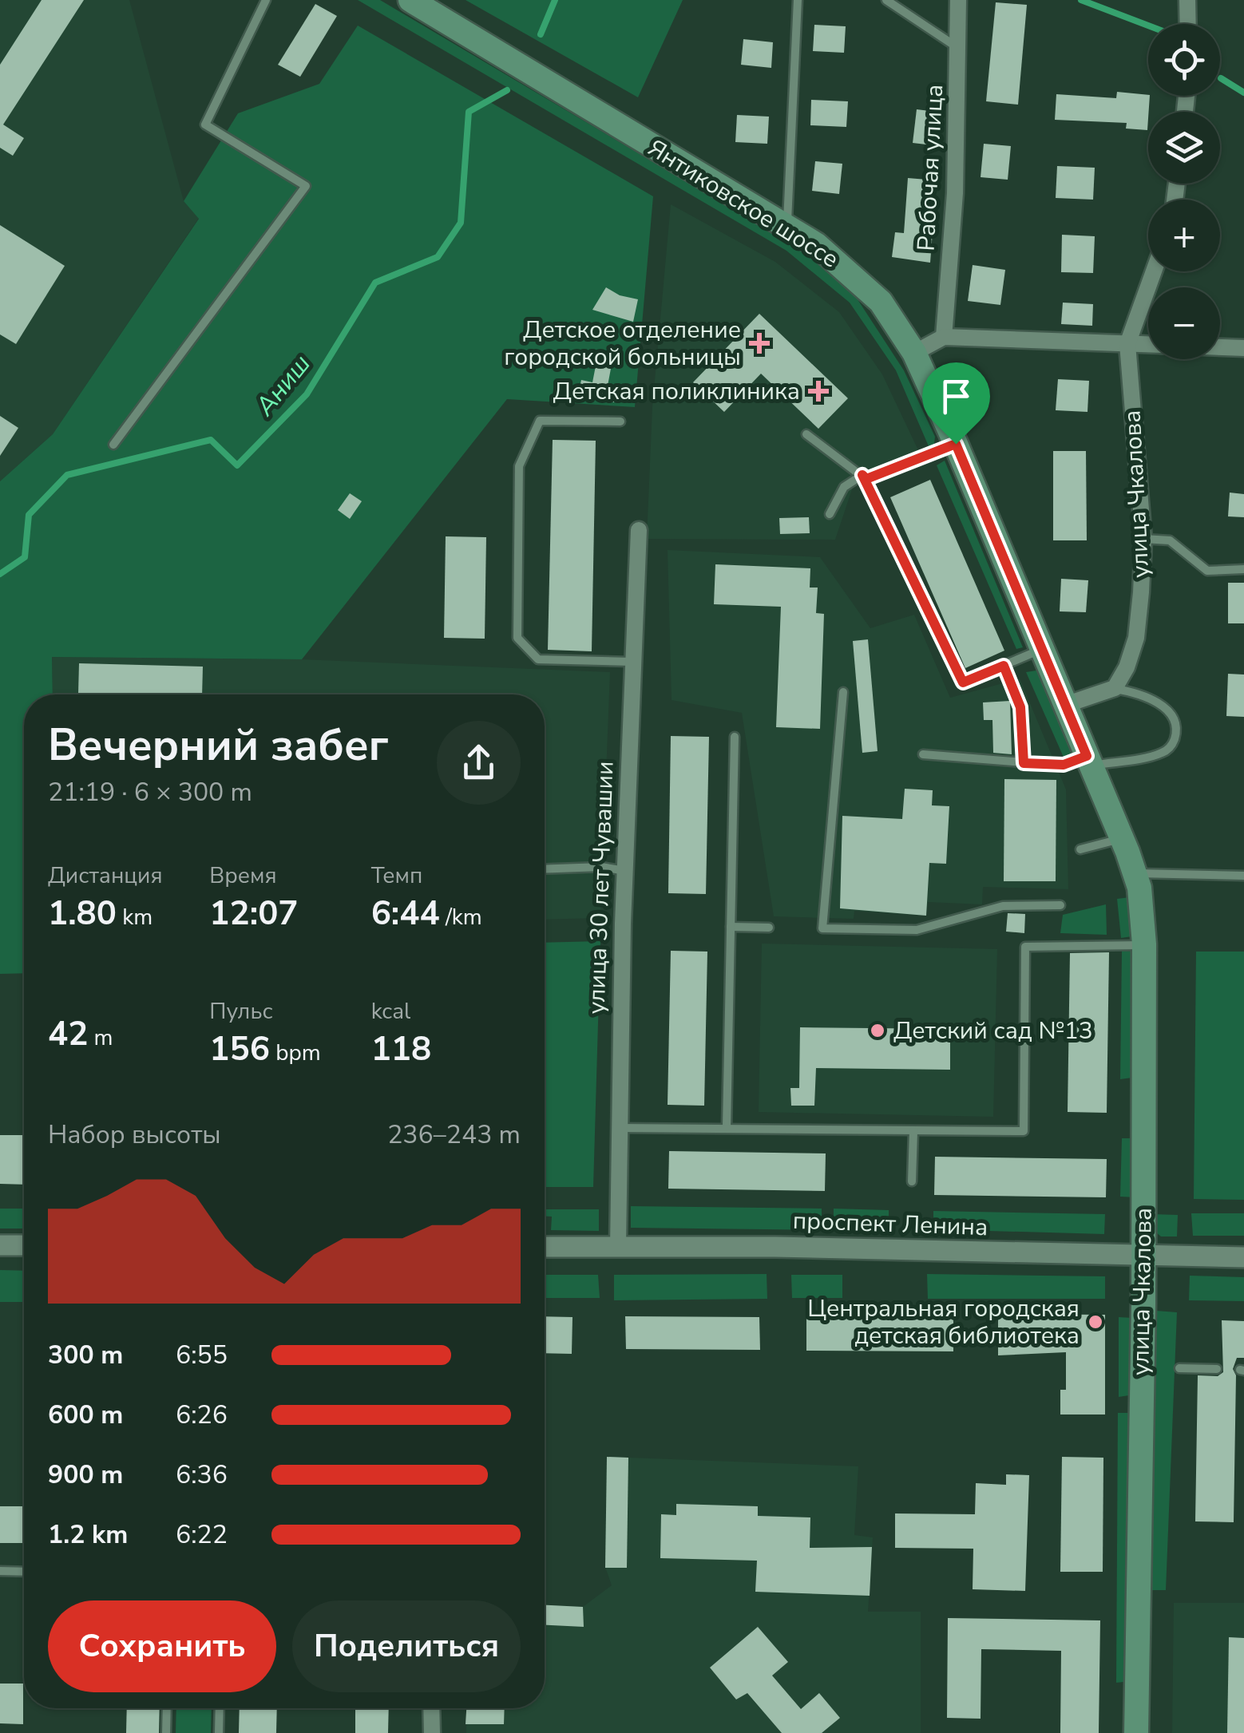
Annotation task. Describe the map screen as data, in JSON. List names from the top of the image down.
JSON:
{
  "streets": {
    "main road": ["Янтиковское шоссе", "улица Чкалова"],
    "street": ["Рабочая улица", "улица 30 лет Чувашии", "проспект Ленина"]
  },
  "crossings": [
    ["Янтиковское шоссе", "улица Чкалова"],
    ["улица Чкалова", "проспект Ленина"],
    ["улица 30 лет Чувашии", "проспект Ленина"]
  ],
  "water": ["Аниш"],
  "places": {
    "health": ["Детское отделение городской больницы", "Детская поликлиника"],
    "other": ["Детский сад №13", "Центральная городская детская библиотека"]
  },
  "page": {
    "map_buttons": ["+", "−"],
    "heading": ["Вечерний забег", "21:19 · 6 × 300 m"],
    "stats": [
      ["Дистанция", "1.80 km"],
      ["Время", "12:07"],
      ["Темп", "6:44 /km"],
      ["42 m"],
      ["Пульс", "156 bpm"],
      ["kcal", "118"]
    ],
    "chart": ["Набор высоты", "236–243 m"],
    "list": [
      {
        "name": "300 m",
        "note": "6:55"
      },
      {
        "name": "600 m",
        "note": "6:26"
      },
      {
        "name": "900 m",
        "note": "6:36"
      },
      {
        "name": "1.2 km",
        "note": "6:22"
      }
    ],
    "buttons": ["Сохранить", "Поделиться"]
  }
}
